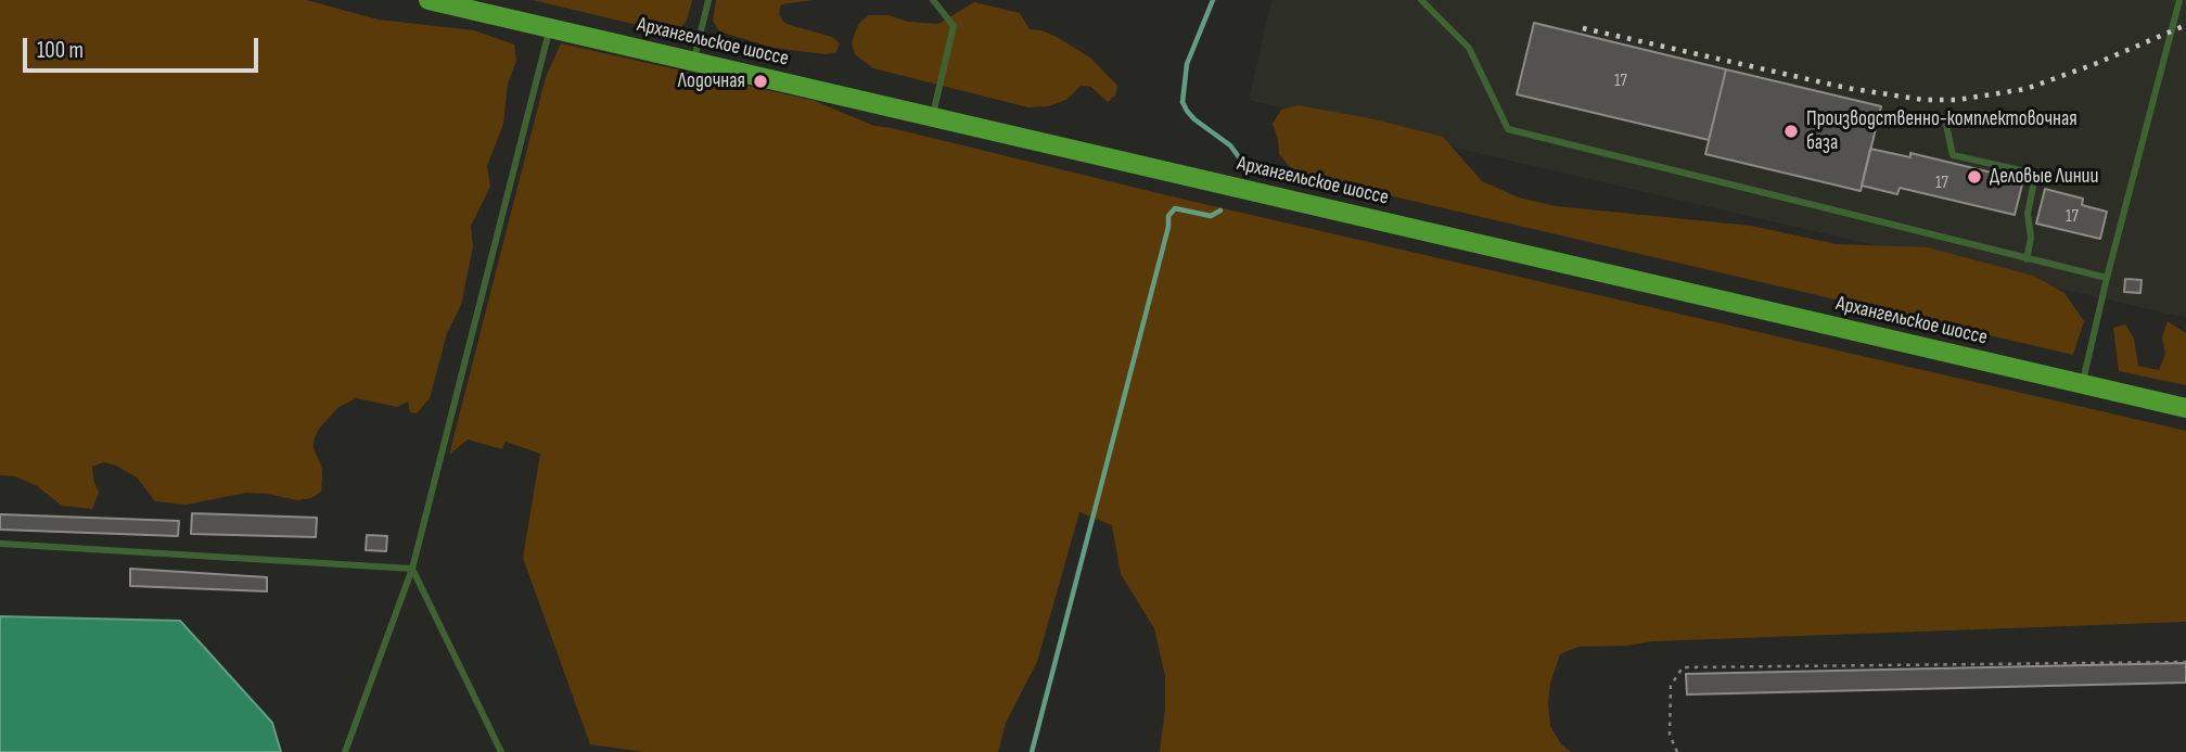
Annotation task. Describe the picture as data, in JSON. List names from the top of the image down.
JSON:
{
  "streets": {
    "main road": ["Архангельское шоссе"]
  },
  "places": ["Лодочная", "Производственно-комплектовочная база", "Деловые Линии"],
  "house_numbers": ["17", "17", "17"],
  "scale_bar": "100 m"
}
